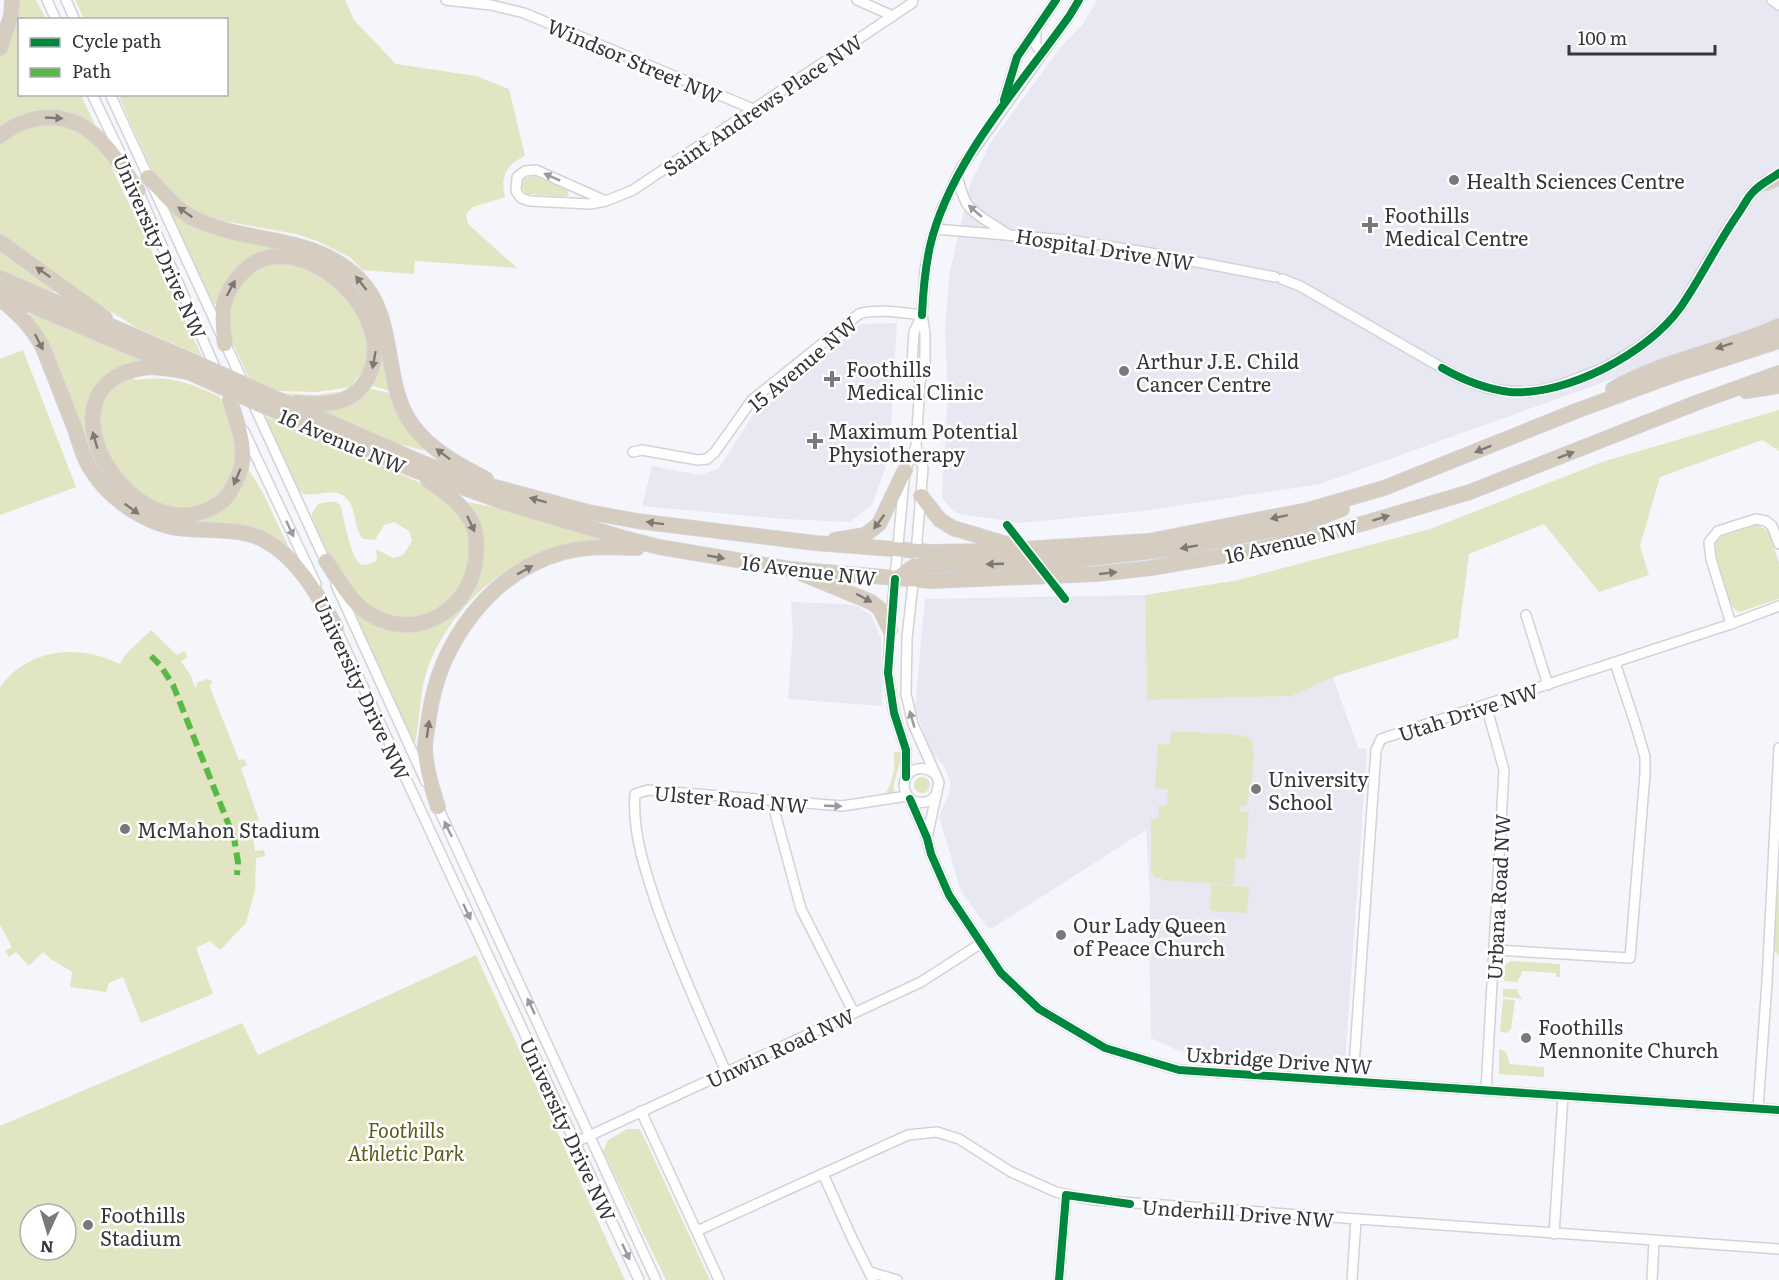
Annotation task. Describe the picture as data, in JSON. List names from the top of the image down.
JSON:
{
  "streets": {
    "highway": ["16 Avenue NW"],
    "street": [
      "Windsor Street NW",
      "Saint Andrews Place NW",
      "University Drive NW",
      "Hospital Drive NW",
      "15 Avenue NW",
      "Utah Drive NW",
      "Ulster Road NW",
      "Urbana Road NW",
      "Unwin Road NW",
      "Uxbridge Drive NW",
      "Underhill Drive NW"
    ]
  },
  "crossings": [
    ["Windsor Street NW", "Saint Andrews Place NW"],
    ["University Drive NW", "Unwin Road NW"],
    ["Utah Drive NW", "Urbana Road NW"],
    ["Utah Drive NW", "Uxbridge Drive NW"],
    ["Ulster Road NW", "Unwin Road NW"],
    ["Ulster Road NW", "Uxbridge Drive NW"],
    ["Urbana Road NW", "Uxbridge Drive NW"],
    ["Unwin Road NW", "Uxbridge Drive NW"]
  ],
  "parks": ["Foothills Athletic Park"],
  "places": {
    "other": [
      "Health Sciences Centre",
      "Arthur J.E. Child Cancer Centre",
      "University School",
      "McMahon Stadium",
      "Our Lady Queen of Peace Church",
      "Foothills Mennonite Church",
      "Foothills Stadium"
    ],
    "health": ["Foothills Medical Centre", "Foothills Medical Clinic", "Maximum Potential Physiotherapy"]
  },
  "legend": ["Cycle path", "Path"],
  "scale_bar": "100 m",
  "north": "bottom"
}
